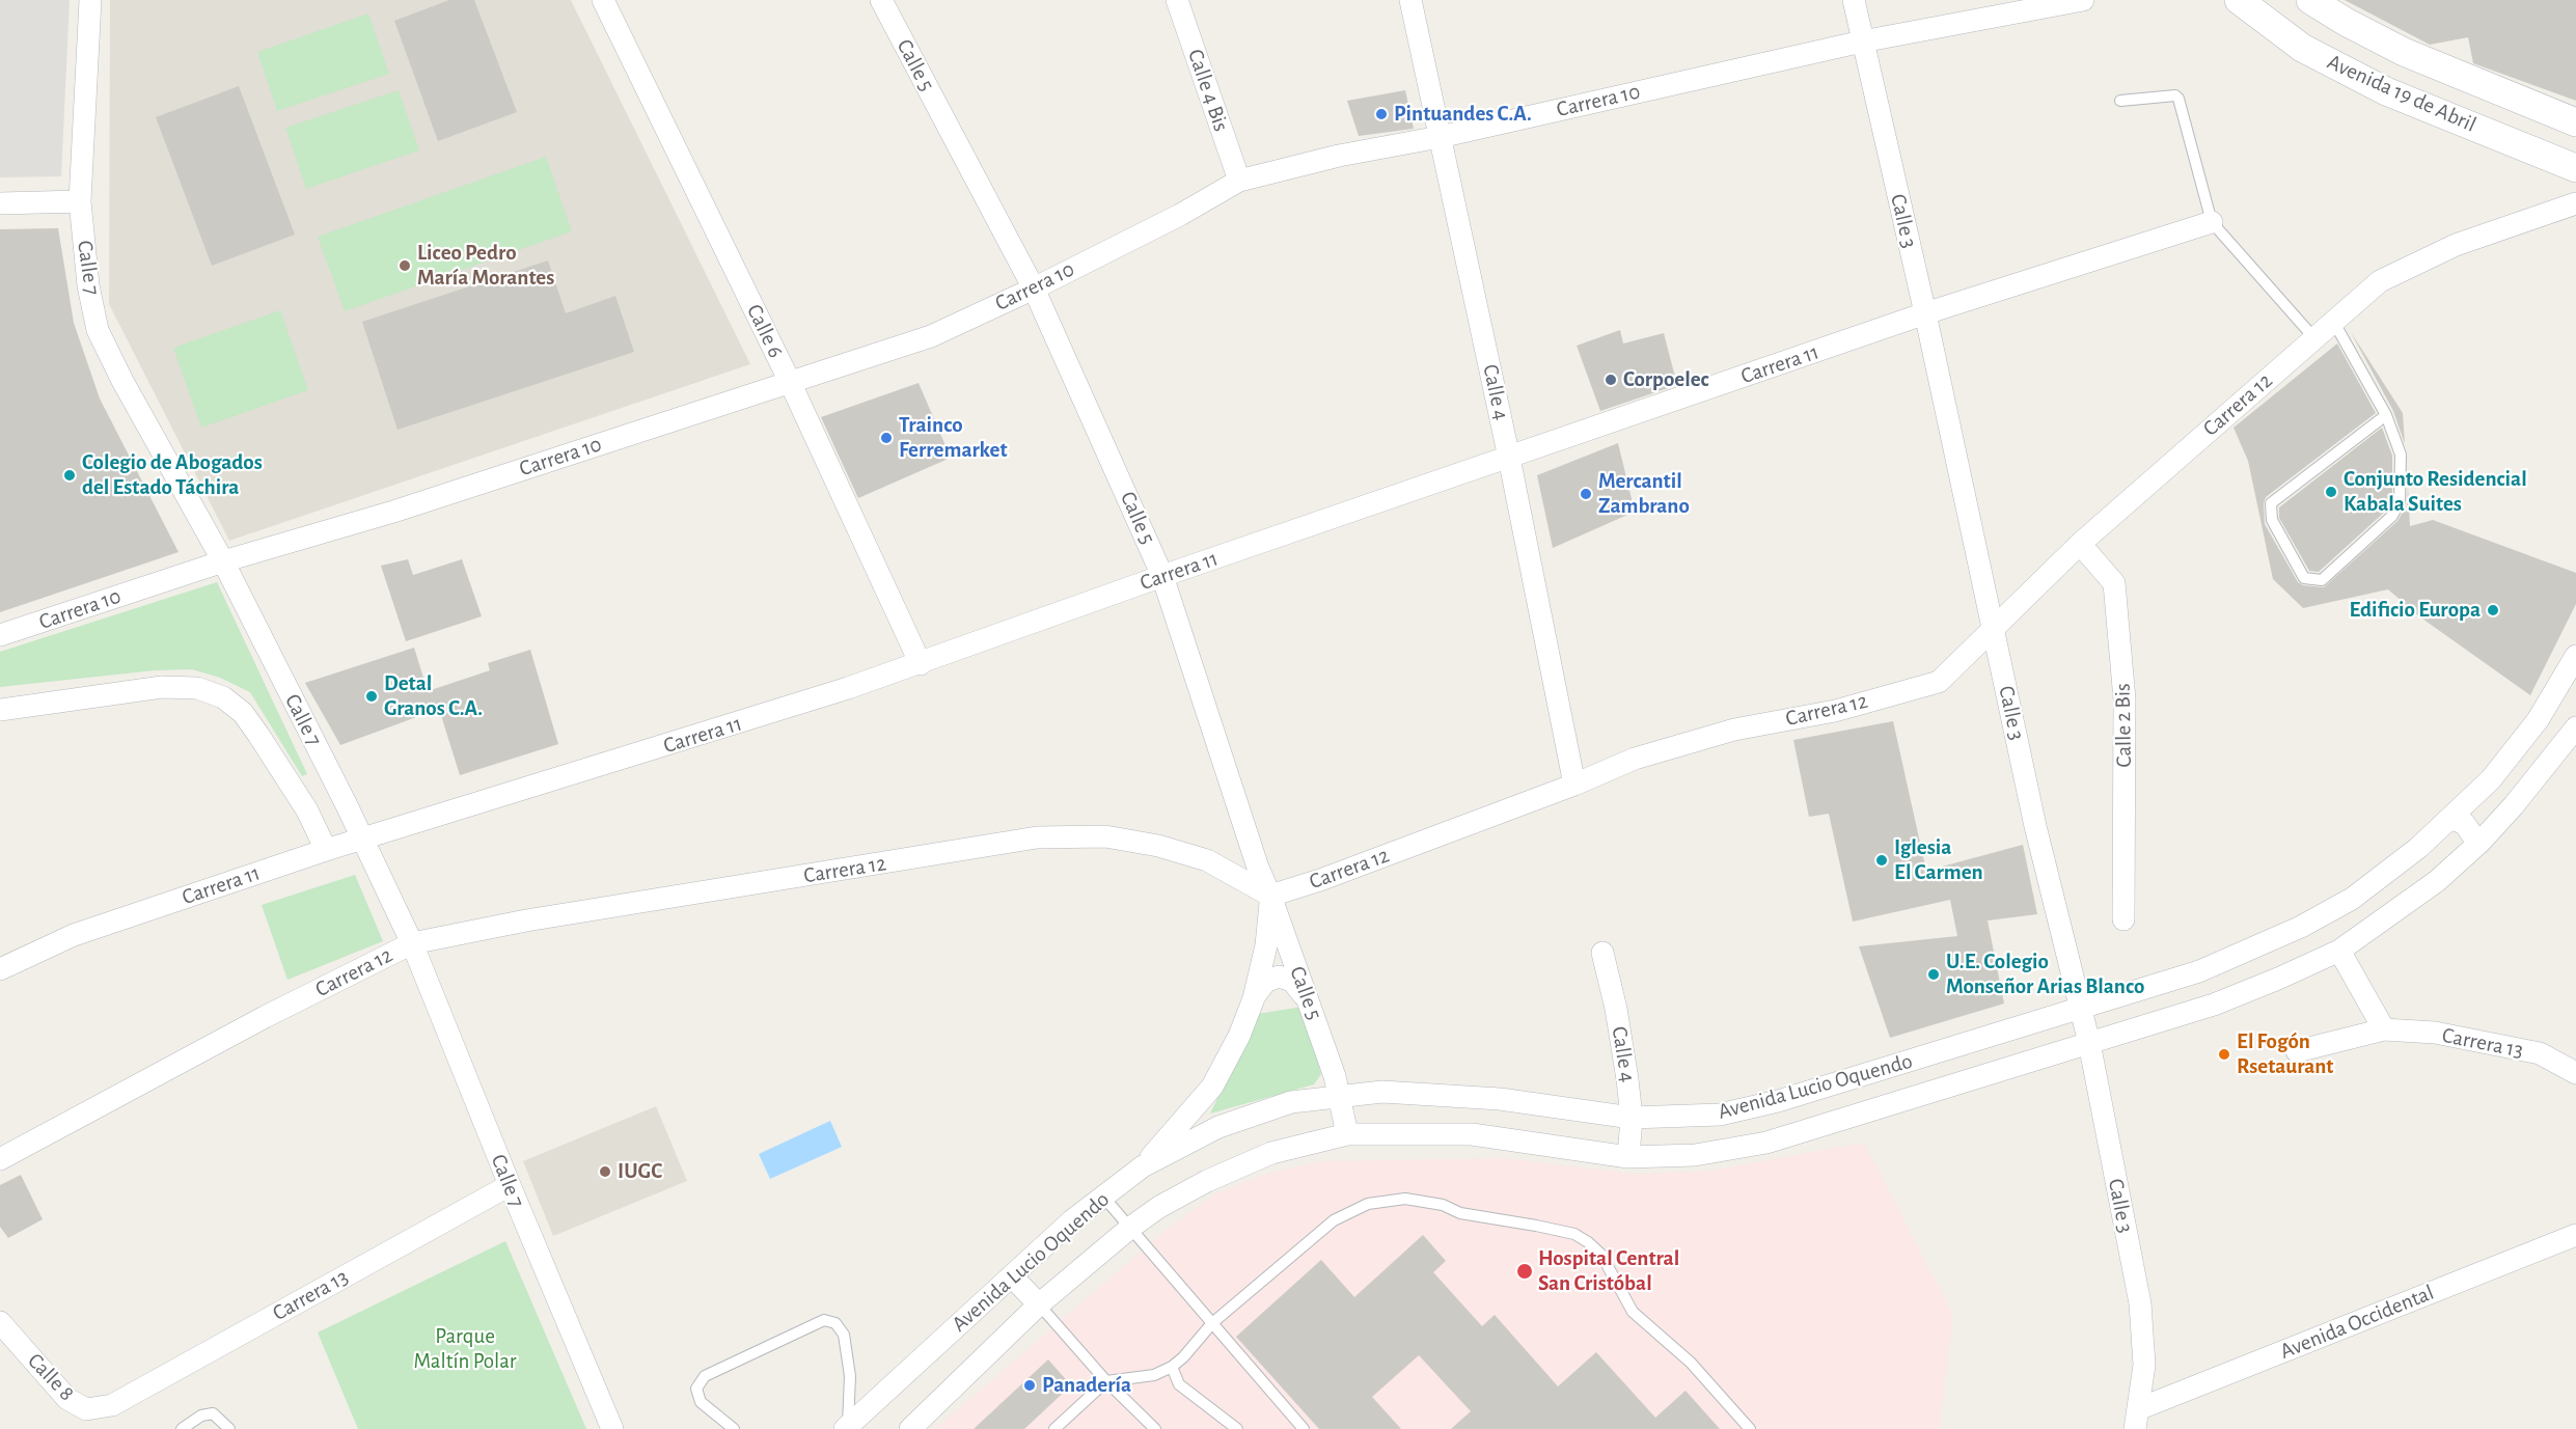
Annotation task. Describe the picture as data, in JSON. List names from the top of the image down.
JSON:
{
  "streets": {
    "street": [
      "Calle 5",
      "Calle 4 Bis",
      "Avenida 19 de Abril",
      "Carrera 10",
      "Calle 3",
      "Calle 7",
      "Calle 6",
      "Carrera 11",
      "Calle 4",
      "Carrera 12",
      "Calle 2 Bis",
      "Carrera 13",
      "Avenida Lucio Oquendo",
      "Avenida Occidental",
      "Calle 8"
    ]
  },
  "crossings": [
    ["Calle 5", "Carrera 10"],
    ["Calle 5", "Carrera 11"],
    ["Calle 5", "Carrera 12"],
    ["Calle 5", "Avenida Lucio Oquendo"],
    ["Calle 4 Bis", "Carrera 10"],
    ["Carrera 10", "Calle 3"],
    ["Carrera 10", "Calle 7"],
    ["Carrera 10", "Calle 6"],
    ["Carrera 10", "Calle 4"],
    ["Calle 3", "Carrera 11"],
    ["Calle 3", "Carrera 12"],
    ["Calle 3", "Avenida Lucio Oquendo"],
    ["Calle 3", "Avenida Occidental"],
    ["Calle 7", "Carrera 11"],
    ["Calle 7", "Carrera 12"],
    ["Calle 7", "Carrera 13"],
    ["Calle 6", "Carrera 11"],
    ["Carrera 11", "Calle 4"],
    ["Calle 4", "Carrera 12"],
    ["Calle 4", "Avenida Lucio Oquendo"],
    ["Carrera 12", "Calle 2 Bis"],
    ["Carrera 13", "Calle 8"]
  ],
  "parks": ["Parque Maltín Polar"],
  "places": [
    "Pintuandes C.A.",
    "Liceo Pedro María Morantes",
    "Corpoelec",
    "Trainco Ferremarket",
    "Colegio de Abogados del Estado Táchira",
    "Conjunto Residencial Kabala Suites",
    "Mercantil Zambrano",
    "Edificio Europa",
    "Detal Granos C.A.",
    "Iglesia El Carmen",
    "U.E. Colegio Monseñor Arias Blanco",
    "El Fogón Rsetaurant",
    "IUGC",
    "Hospital Central San Cristóbal",
    "Panadería"
  ]
}
